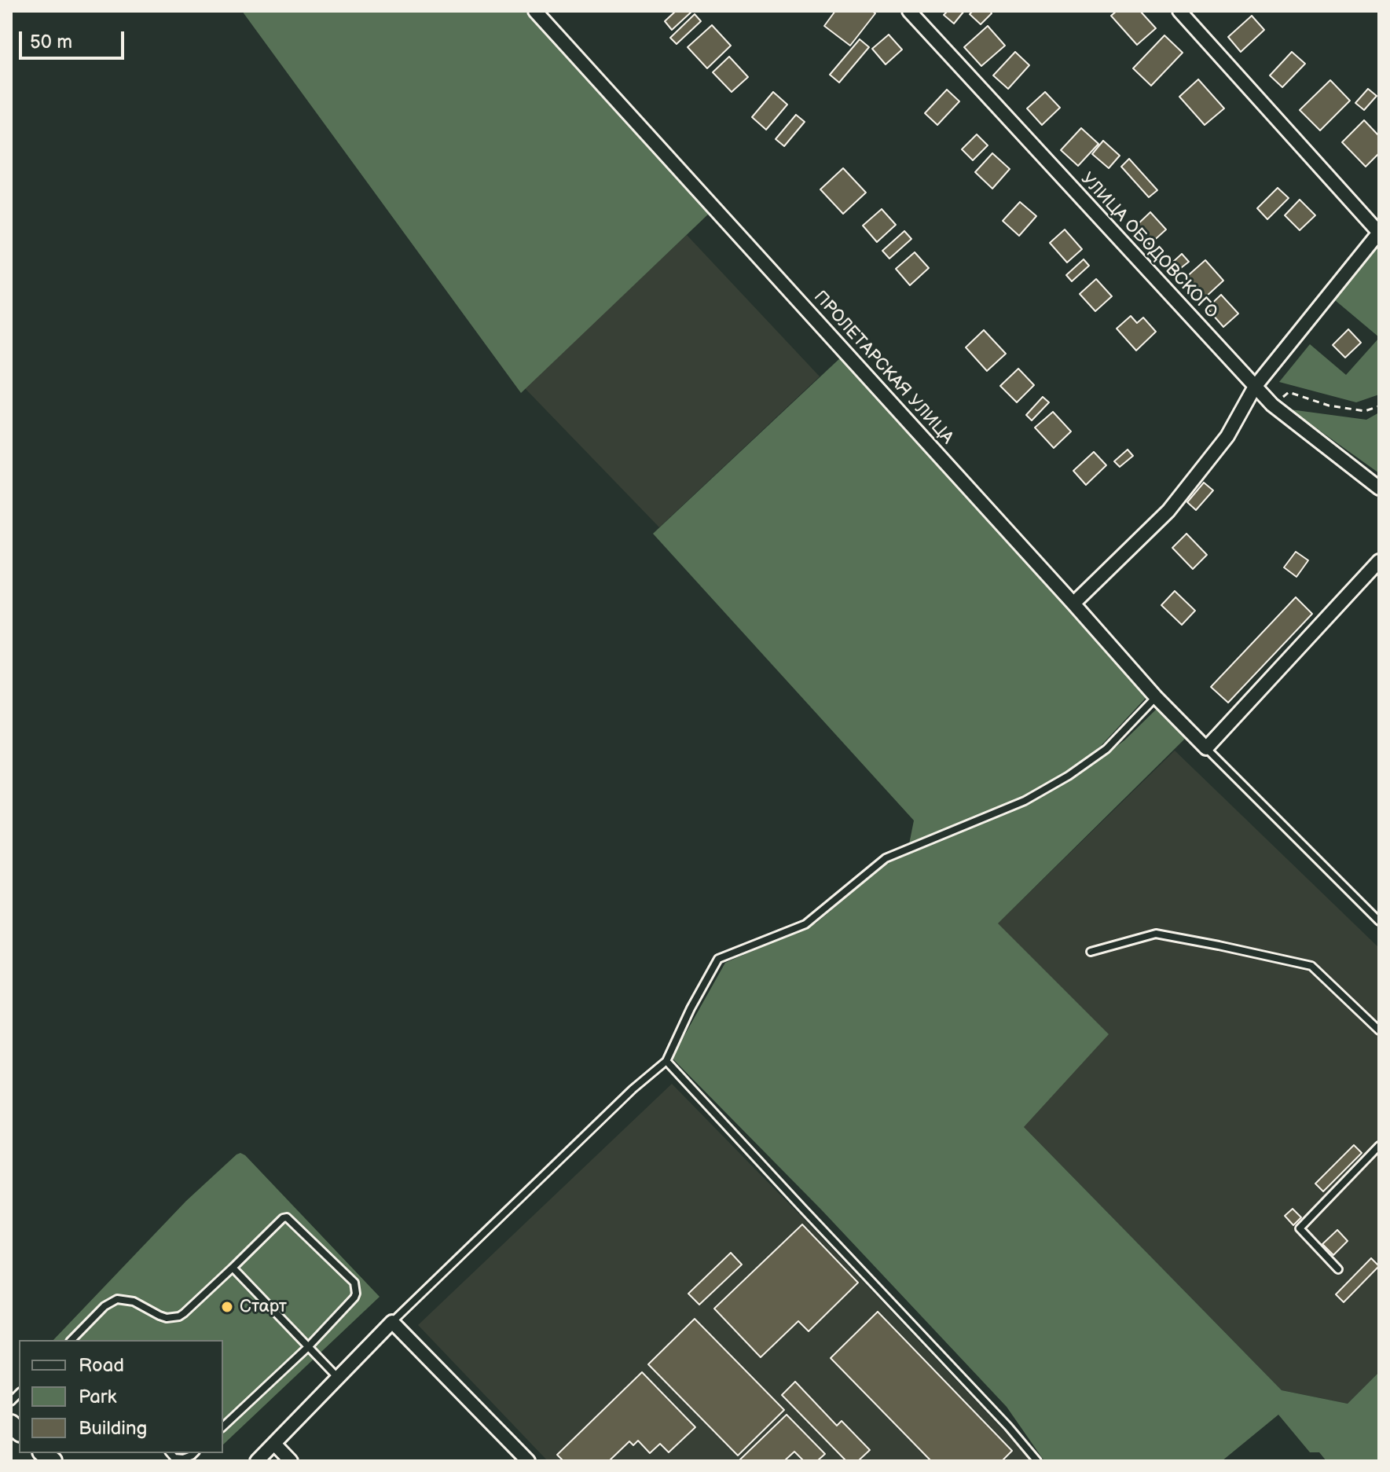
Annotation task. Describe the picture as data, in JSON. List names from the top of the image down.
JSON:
{
  "streets": {
    "street": ["УЛИЦА ОБОДОВСКОГО", "ПРОЛЕТАРСКАЯ УЛИЦА"]
  },
  "places": ["Старт"],
  "legend": ["Road", "Park", "Building"],
  "scale_bar": "50 m"
}
